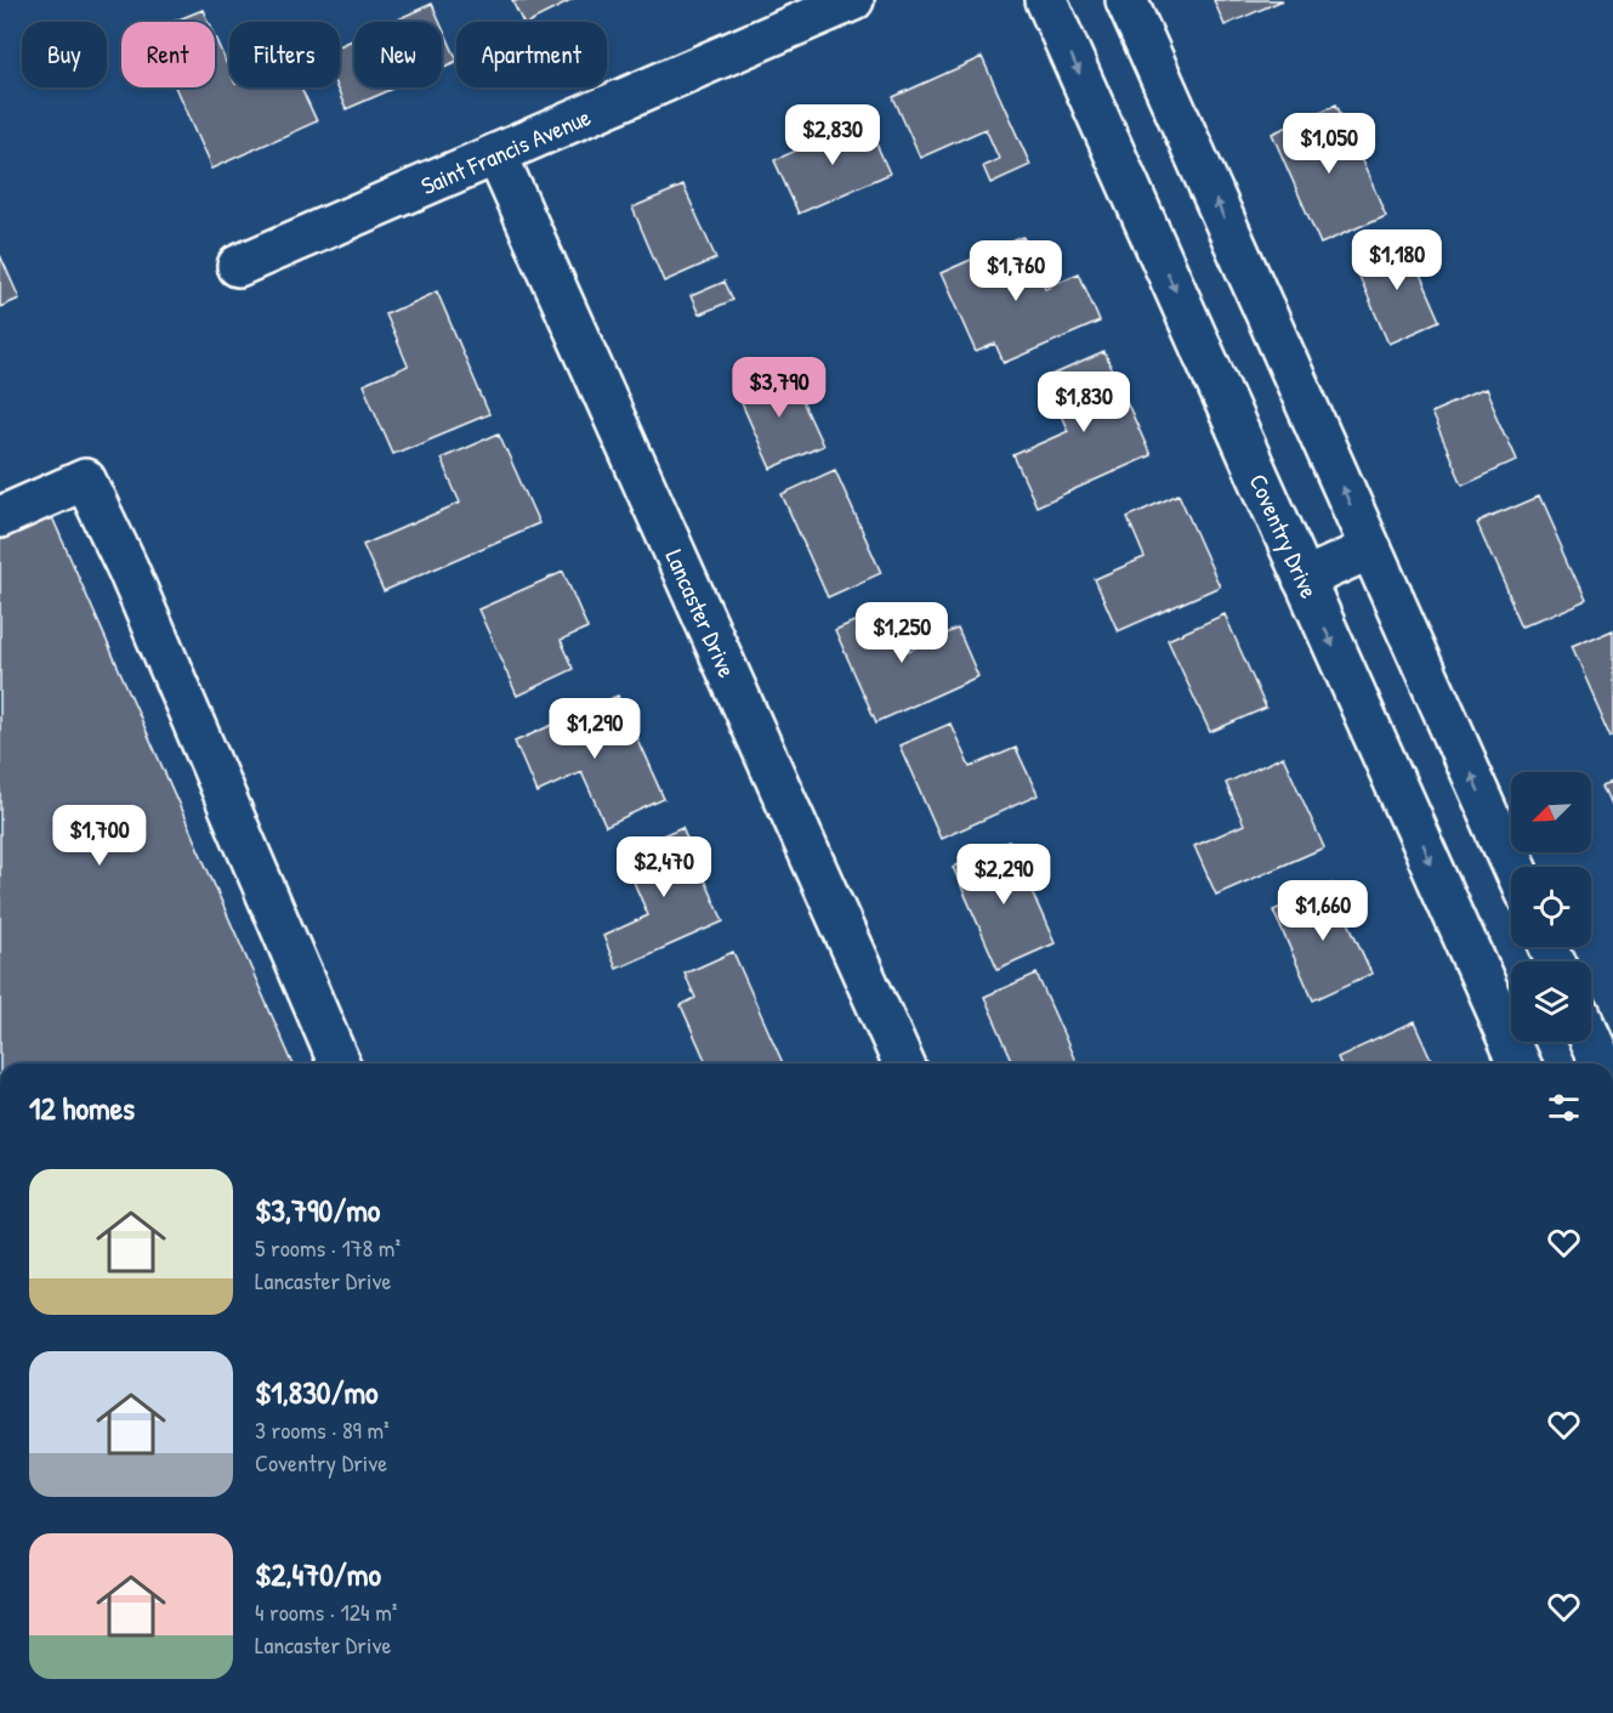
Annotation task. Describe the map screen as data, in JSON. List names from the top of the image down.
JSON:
{
  "streets": {
    "street": ["Saint Francis Avenue", "Coventry Drive", "Lancaster Drive"]
  },
  "crossings": [
    ["Saint Francis Avenue", "Lancaster Drive"]
  ],
  "north": "bottom left",
  "page": {
    "chip": [
      "Buy",
      "Rent",
      "Filters",
      "New",
      "Apartment"
    ],
    "price": [
      "$2,830",
      "$1,050",
      "$1,180",
      "$1,760",
      "$3,790",
      "$1,830",
      "$1,250",
      "$1,290",
      "$1,700",
      "$2,470",
      "$2,290",
      "$1,660"
    ],
    "heading": "12 homes",
    "list": [
      {
        "name": "$3,790/mo",
        "note": "5 rooms · 178 m² · Lancaster Drive"
      },
      {
        "name": "$1,830/mo",
        "note": "3 rooms · 89 m² · Coventry Drive"
      },
      {
        "name": "$2,470/mo",
        "note": "4 rooms · 124 m² · Lancaster Drive"
      }
    ]
  }
}
